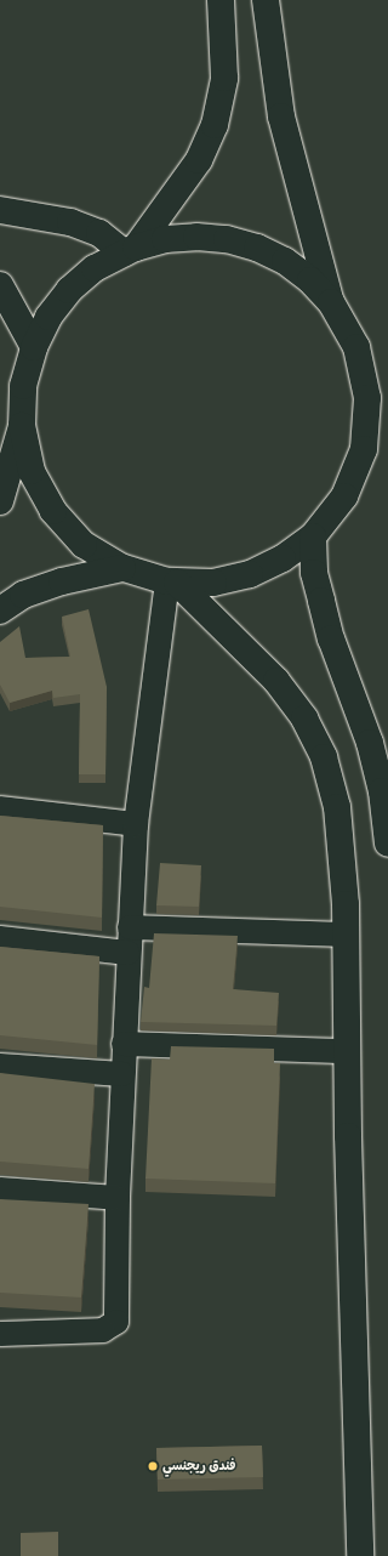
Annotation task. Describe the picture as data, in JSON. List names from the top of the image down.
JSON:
{
  "places": ["فندق ريجنسي"]
}
